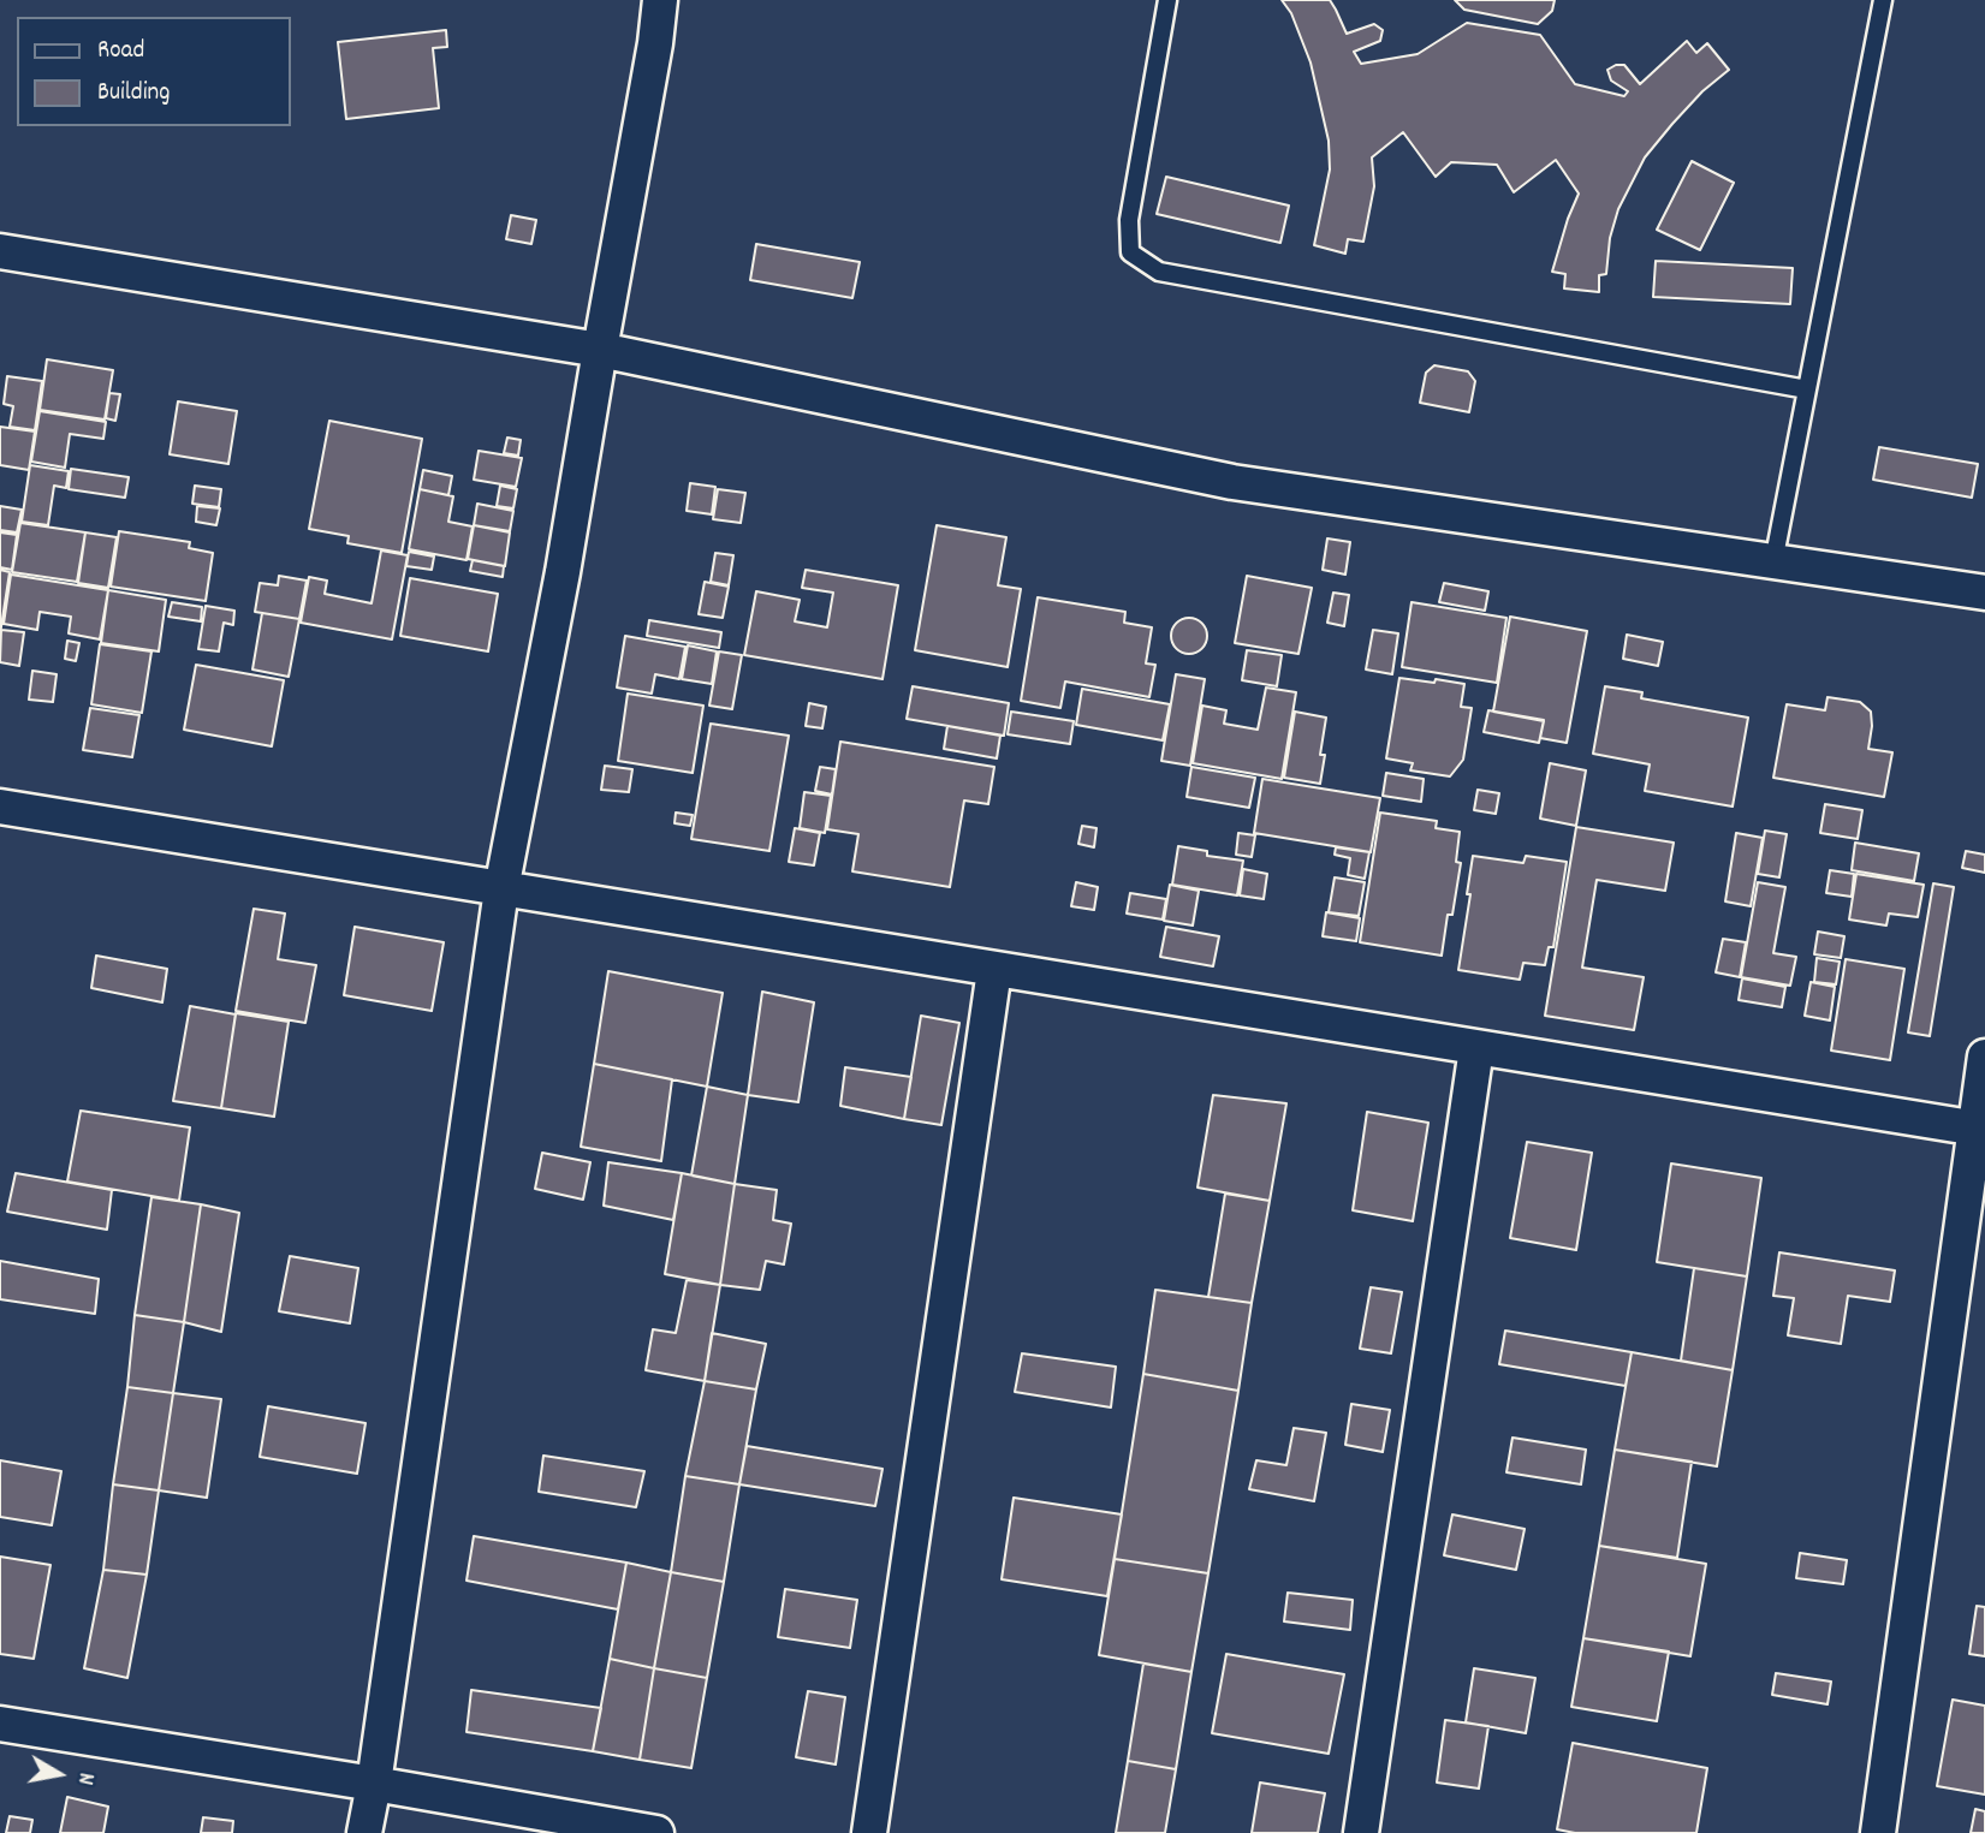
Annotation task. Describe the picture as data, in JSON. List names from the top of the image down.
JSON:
{
  "legend": ["Road", "Building"],
  "north": "right"
}
